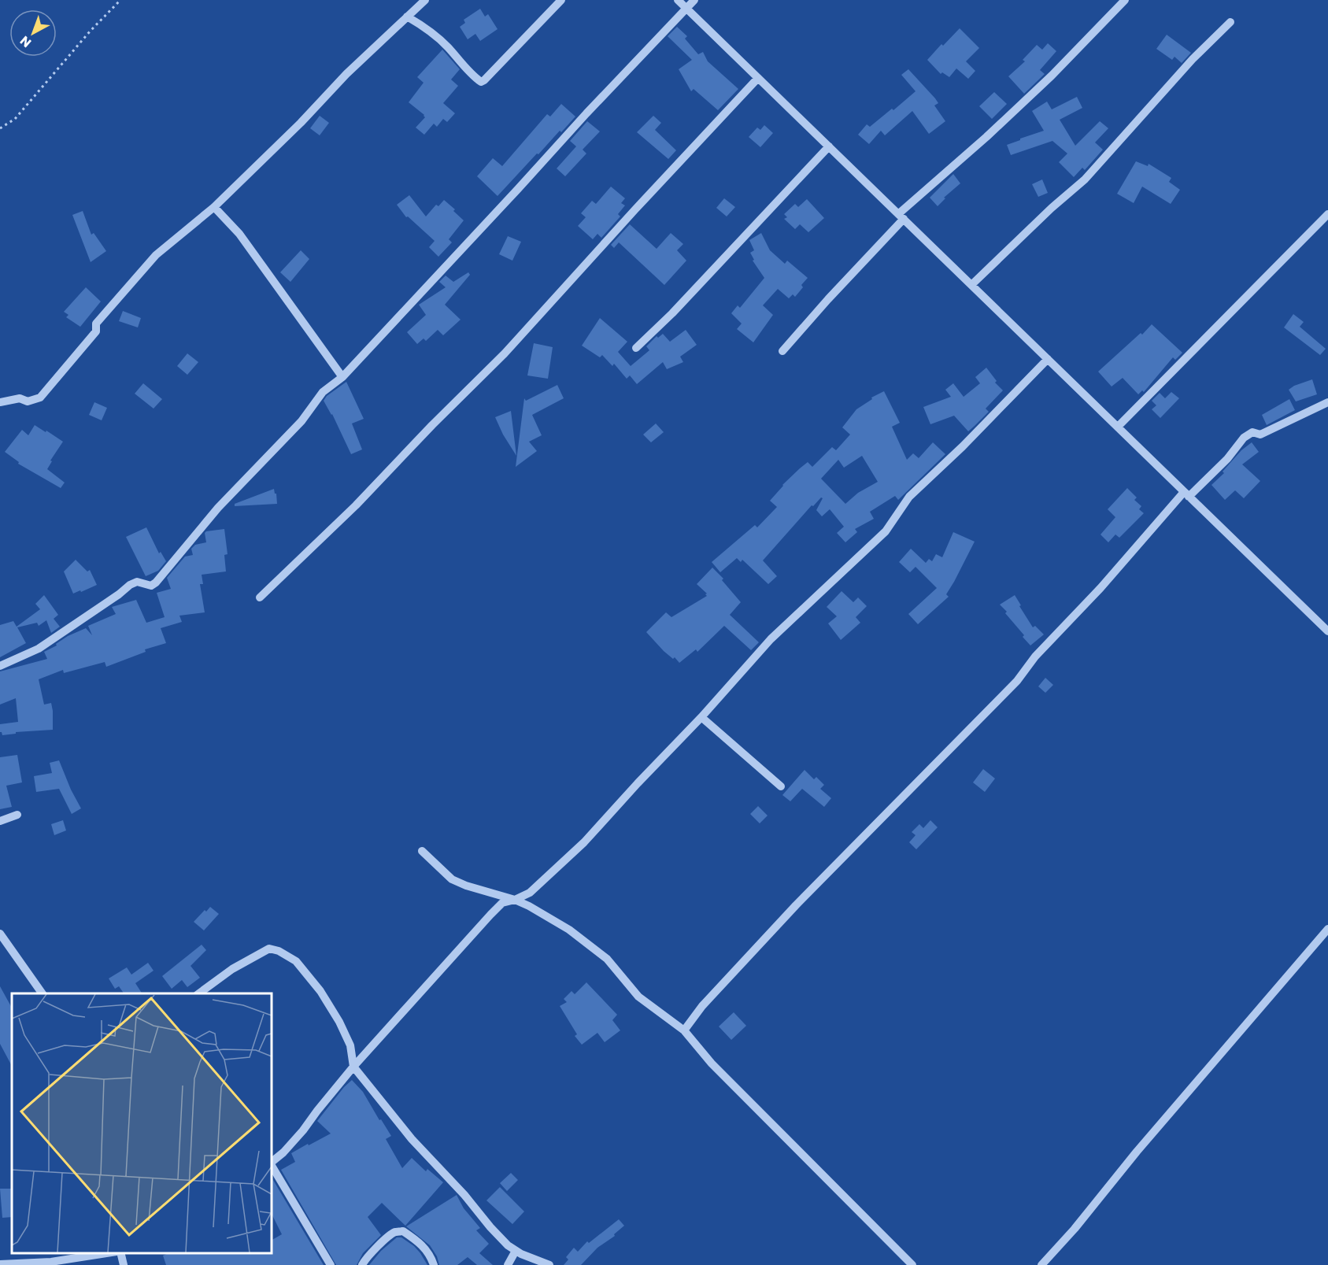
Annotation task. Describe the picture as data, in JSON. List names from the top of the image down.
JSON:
{
  "north": "bottom left"
}
